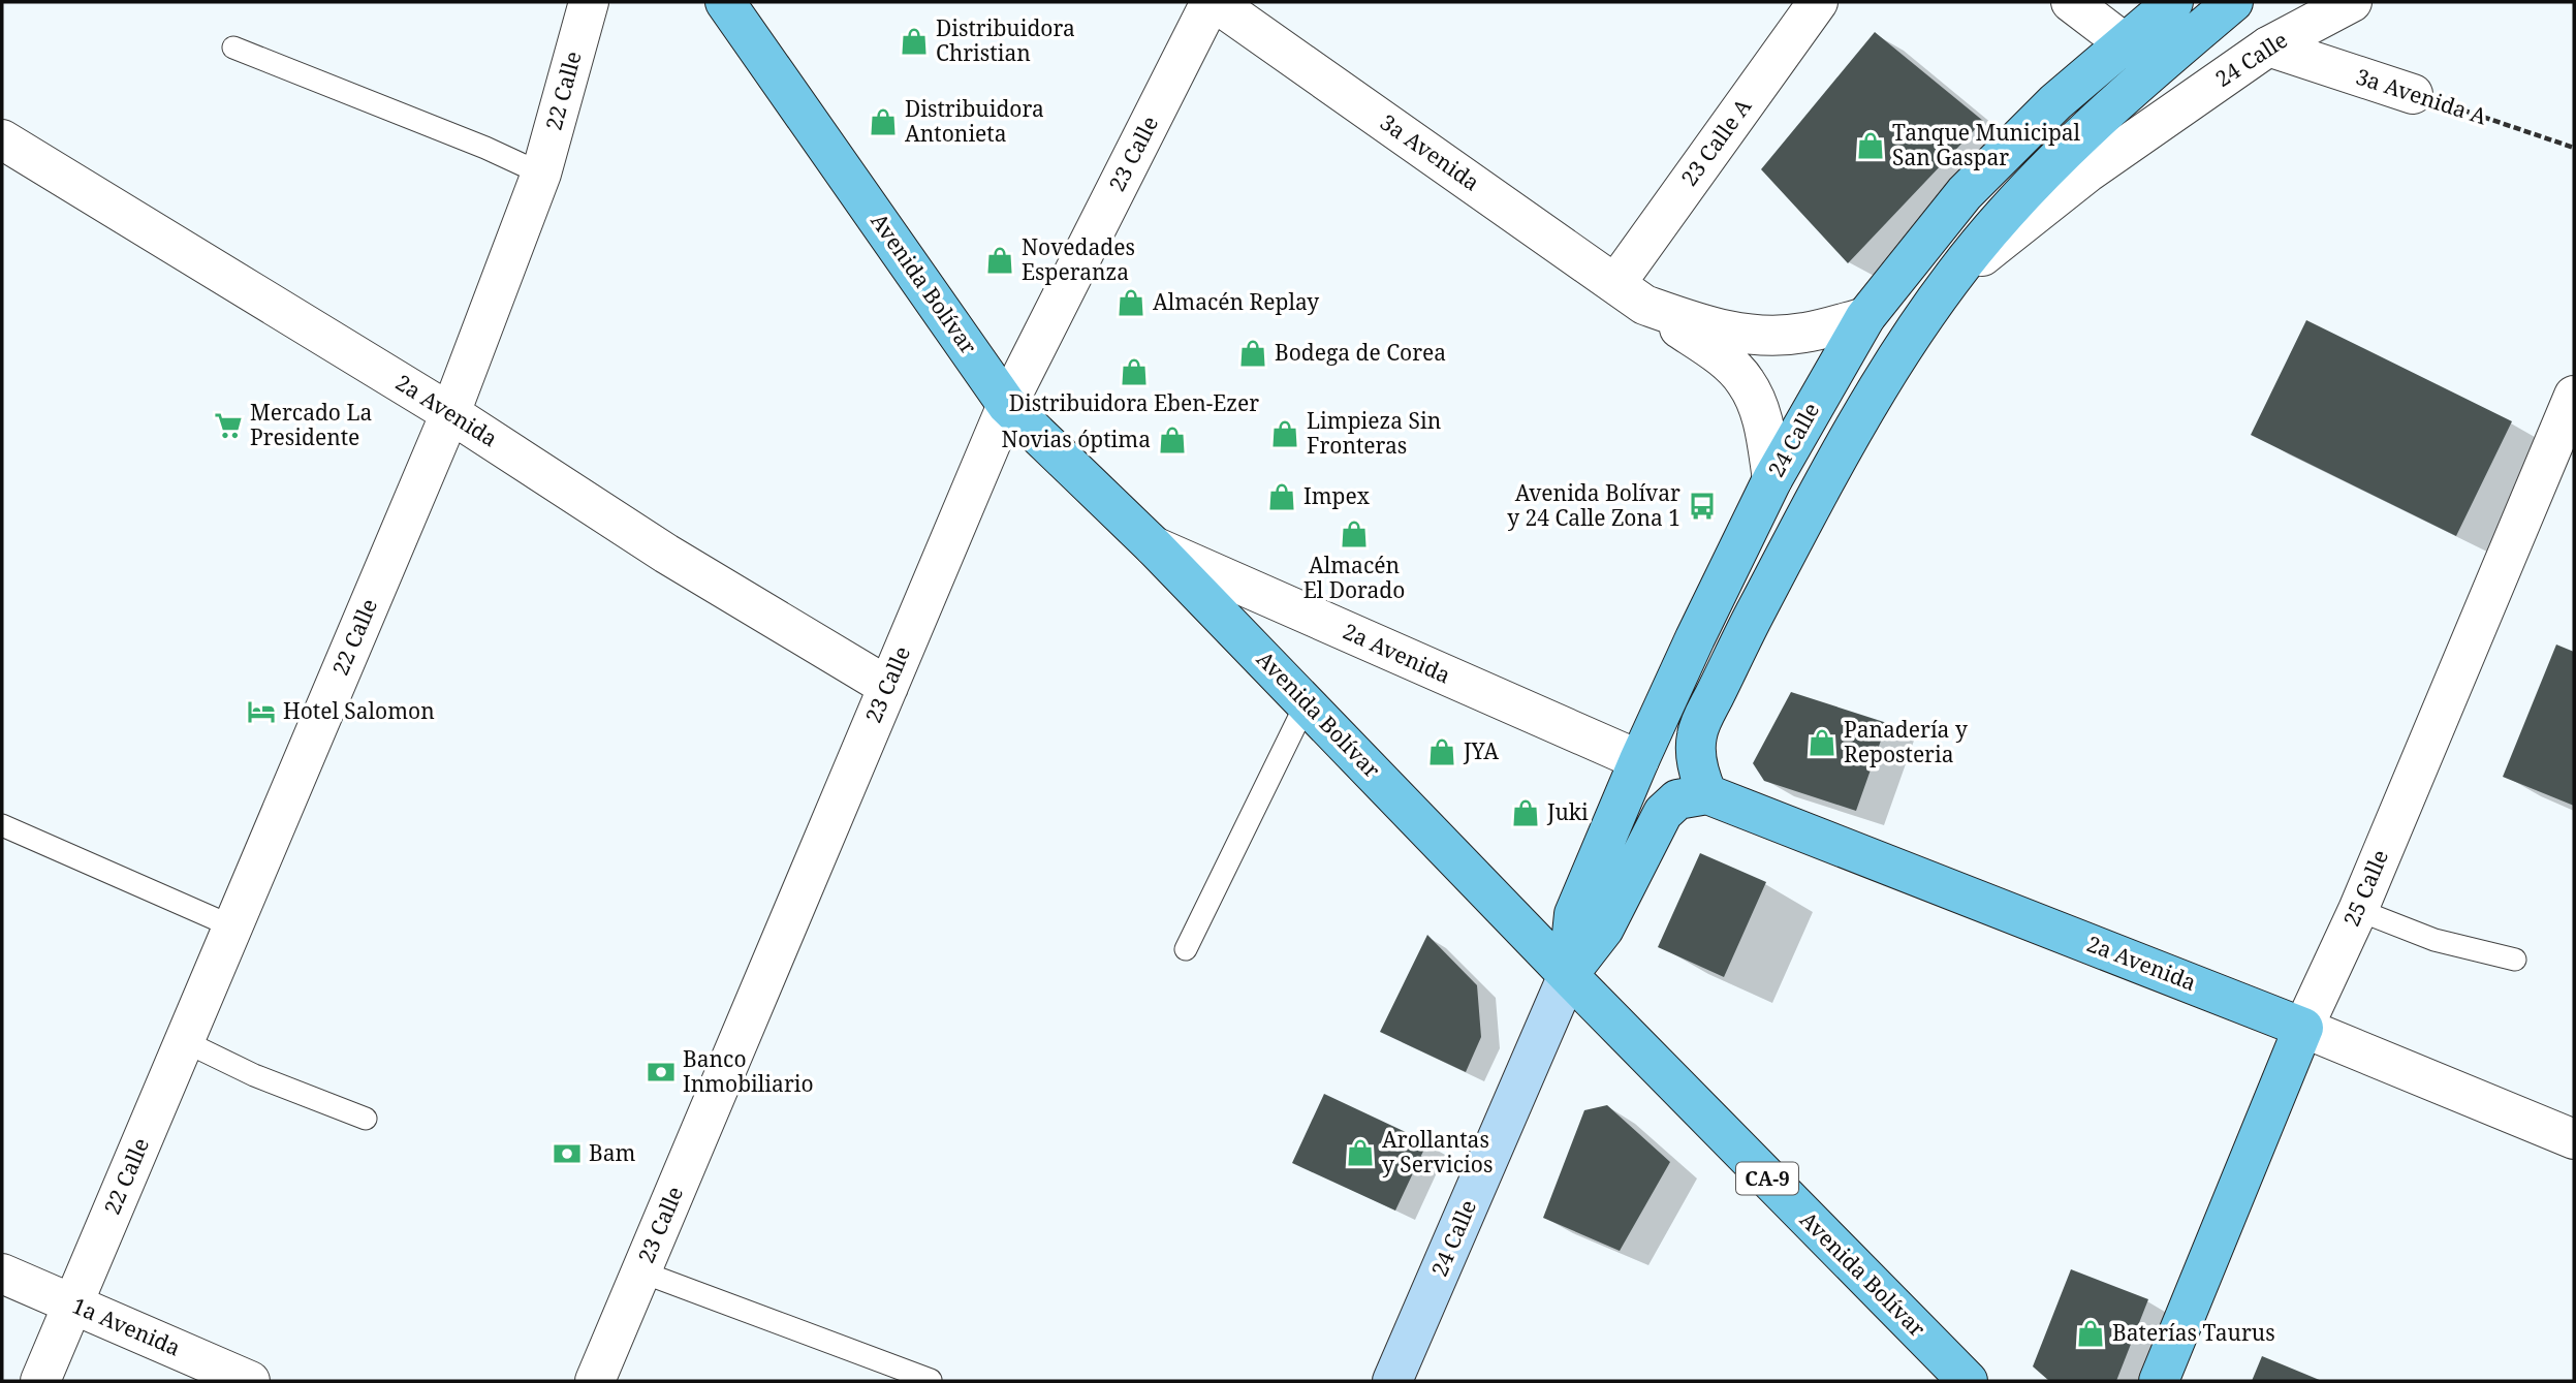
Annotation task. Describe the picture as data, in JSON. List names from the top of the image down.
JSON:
{
  "streets": {
    "main road": [
      "24 Calle",
      "Avenida Bolívar",
      "2a Avenida",
      "25 Calle",
      "CA-9"
    ],
    "street": [
      "22 Calle",
      "3a Avenida A",
      "23 Calle A",
      "3a Avenida",
      "23 Calle",
      "1a Avenida"
    ]
  },
  "crossings": [
    ["24 Calle", "3a Avenida A"],
    ["24 Calle", "3a Avenida"],
    ["24 Calle", "Avenida Bolívar"],
    ["24 Calle", "2a Avenida"],
    ["22 Calle", "2a Avenida"],
    ["22 Calle", "1a Avenida"],
    ["23 Calle A", "3a Avenida"],
    ["3a Avenida", "23 Calle"],
    ["23 Calle", "Avenida Bolívar"],
    ["23 Calle", "2a Avenida"],
    ["Avenida Bolívar", "2a Avenida"],
    ["2a Avenida", "25 Calle"]
  ],
  "places": {
    "shop": [
      "Distribuidora Christian",
      "Distribuidora Antonieta",
      "Tanque Municipal San Gaspar",
      "Novedades Esperanza",
      "Almacén Replay",
      "Bodega de Corea",
      "Distribuidora Eben-Ezer",
      "Limpieza Sin Fronteras",
      "Novias óptima",
      "Impex",
      "Almacén El Dorado",
      "Panadería y Reposteria",
      "JYA",
      "Juki",
      "Arollantas y Servicios",
      "Baterías Taurus"
    ],
    "supermarket": ["Mercado La Presidente"],
    "bus stop": ["Avenida Bolívar y 24 Calle Zona 1"],
    "hotel": ["Hotel Salomon"],
    "bank": ["Banco Inmobiliario", "Bam"]
  }
}
